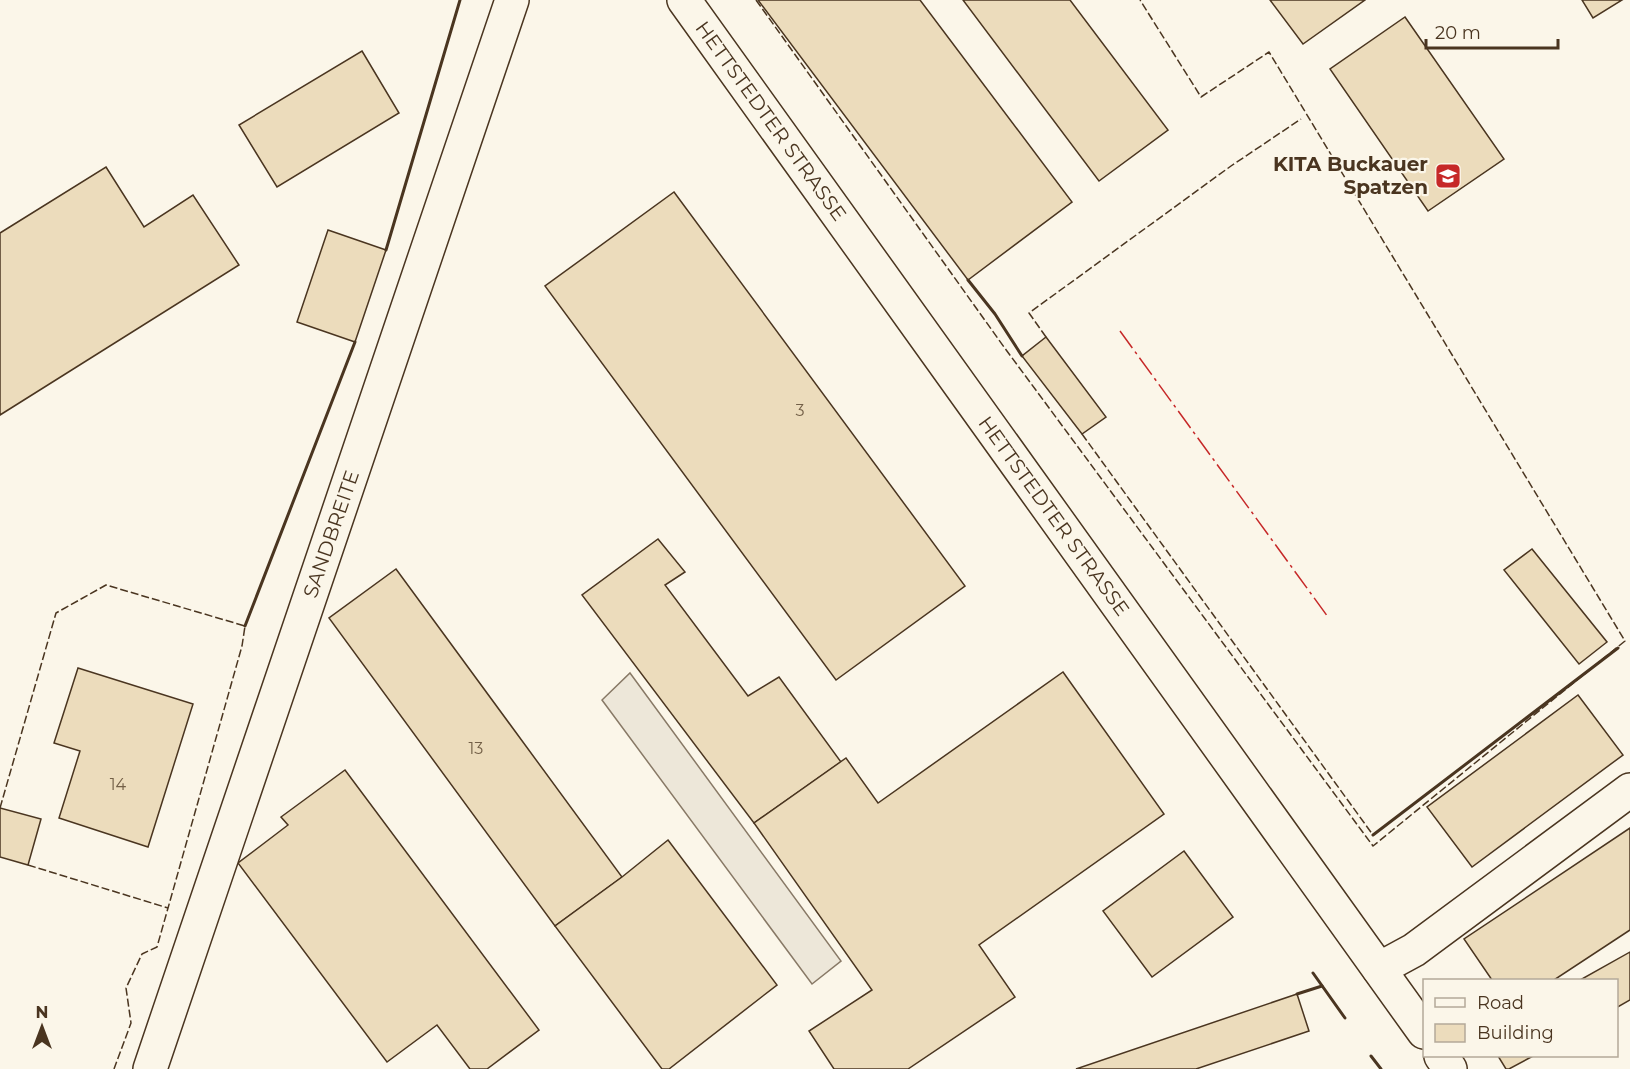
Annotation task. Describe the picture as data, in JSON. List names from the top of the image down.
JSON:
{
  "streets": {
    "street": ["HETTSTEDTER STRASSE", "SANDBREITE"]
  },
  "places": {
    "school or university": ["KITA Buckauer Spatzen"]
  },
  "house_numbers": ["3", "13", "14"],
  "legend": ["Road", "Building"],
  "scale_bar": "20 m",
  "north": "top"
}
